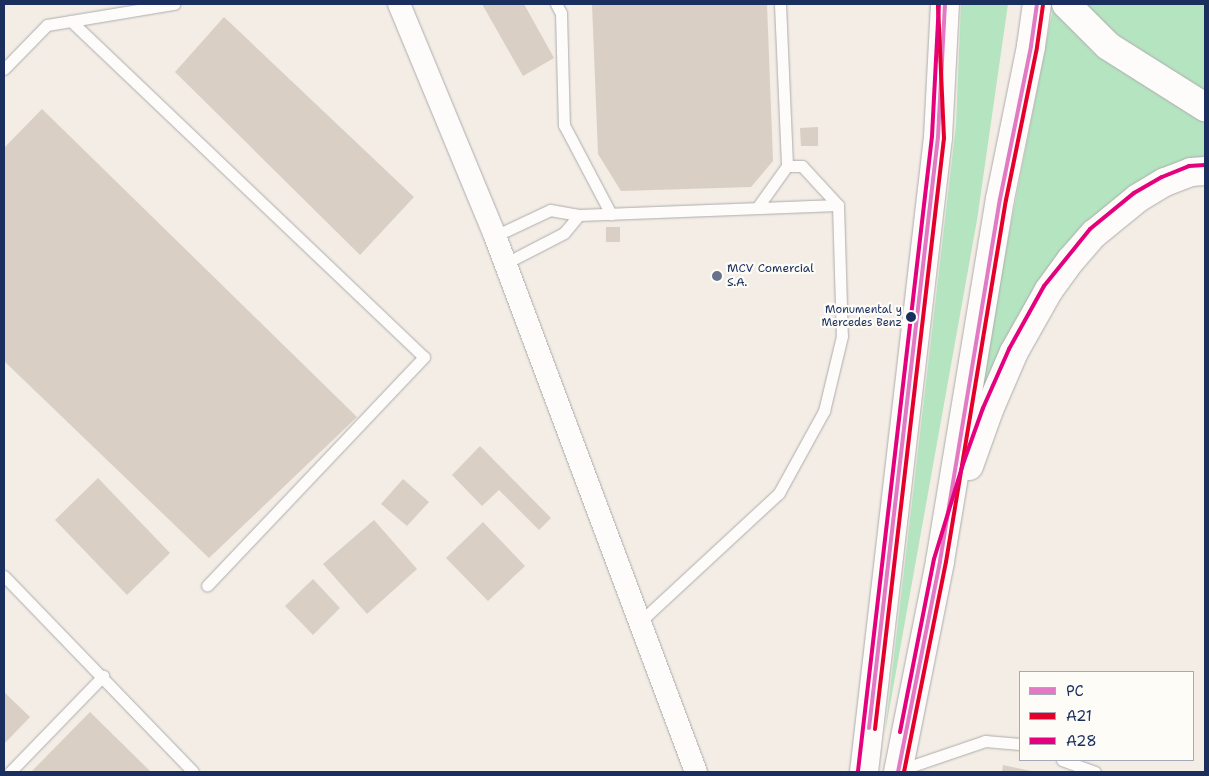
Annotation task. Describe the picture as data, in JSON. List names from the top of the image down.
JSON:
{
  "places": ["MCV Comercial S.A.", "Monumental y Mercedes Benz"],
  "lines": ["transit line PC", "transit line A21", "transit line A28"],
  "legend": ["PC", "A21", "A28"]
}
